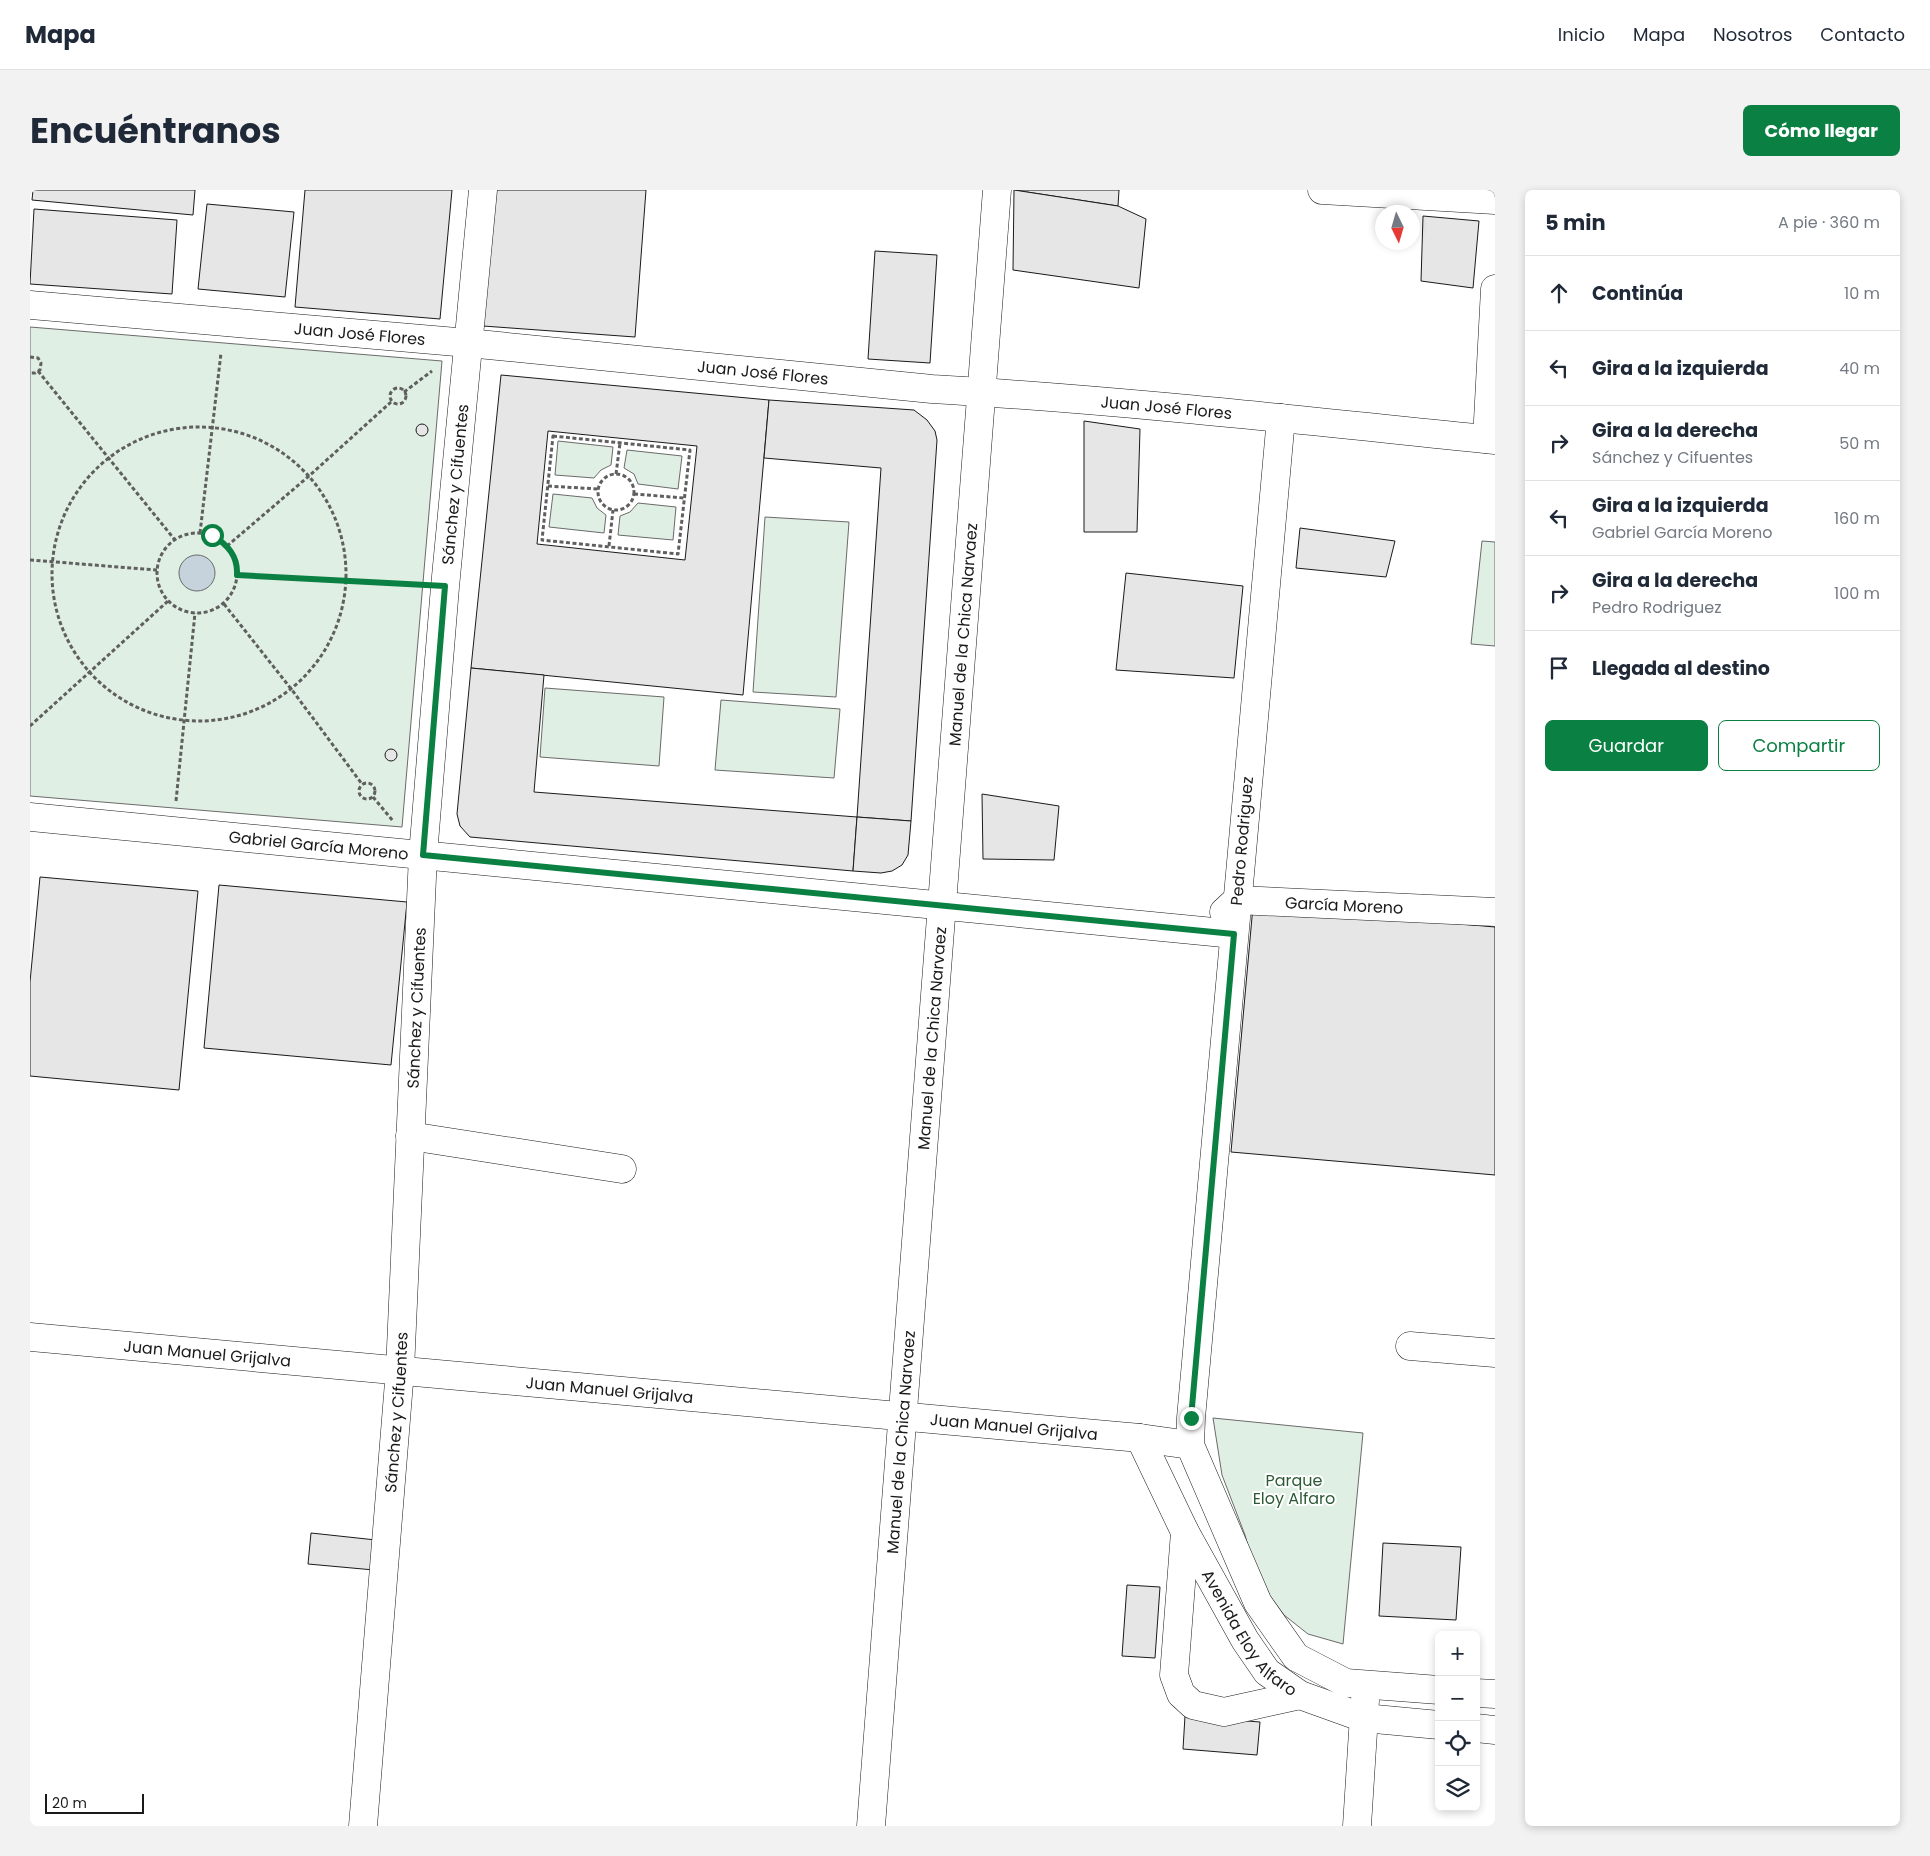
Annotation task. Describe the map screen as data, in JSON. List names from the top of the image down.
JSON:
{
  "streets": {
    "street": [
      "Juan José Flores",
      "Sánchez y Cifuentes",
      "Manuel de la Chica Narvaez",
      "Pedro Rodriguez",
      "Gabriel García Moreno",
      "García Moreno",
      "Juan Manuel Grijalva",
      "Avenida Eloy Alfaro"
    ]
  },
  "crossings": [
    ["Juan José Flores", "Sánchez y Cifuentes"],
    ["Juan José Flores", "Manuel de la Chica Narvaez"],
    ["Juan José Flores", "Pedro Rodriguez"],
    ["Sánchez y Cifuentes", "Gabriel García Moreno"],
    ["Sánchez y Cifuentes", "Juan Manuel Grijalva"],
    ["Manuel de la Chica Narvaez", "Gabriel García Moreno"],
    ["Manuel de la Chica Narvaez", "Juan Manuel Grijalva"],
    ["Pedro Rodriguez", "Gabriel García Moreno"],
    ["Pedro Rodriguez", "García Moreno"],
    ["Pedro Rodriguez", "Juan Manuel Grijalva"],
    ["Pedro Rodriguez", "Avenida Eloy Alfaro"],
    ["Juan Manuel Grijalva", "Avenida Eloy Alfaro"]
  ],
  "parks": ["Parque Eloy Alfaro"],
  "scale_bar": "20 m",
  "north": "bottom",
  "page": {
    "header": "Mapa",
    "nav": [
      "Inicio",
      "Mapa",
      "Nosotros",
      "Contacto"
    ],
    "title": "Encuéntranos",
    "buttons": [
      "Cómo llegar",
      ["Guardar", "Compartir"]
    ],
    "heading": ["5 min", "A pie · 360 m"],
    "list": [
      ["Continúa", "10 m"],
      ["Gira a la izquierda", "40 m"],
      ["Gira a la derecha", "Sánchez y Cifuentes", "50 m"],
      ["Gira a la izquierda", "Gabriel García Moreno", "160 m"],
      ["Gira a la derecha", "Pedro Rodriguez", "100 m"],
      "Llegada al destino"
    ],
    "map_buttons": ["+", "−"],
    "scale": "20 m"
  }
}
